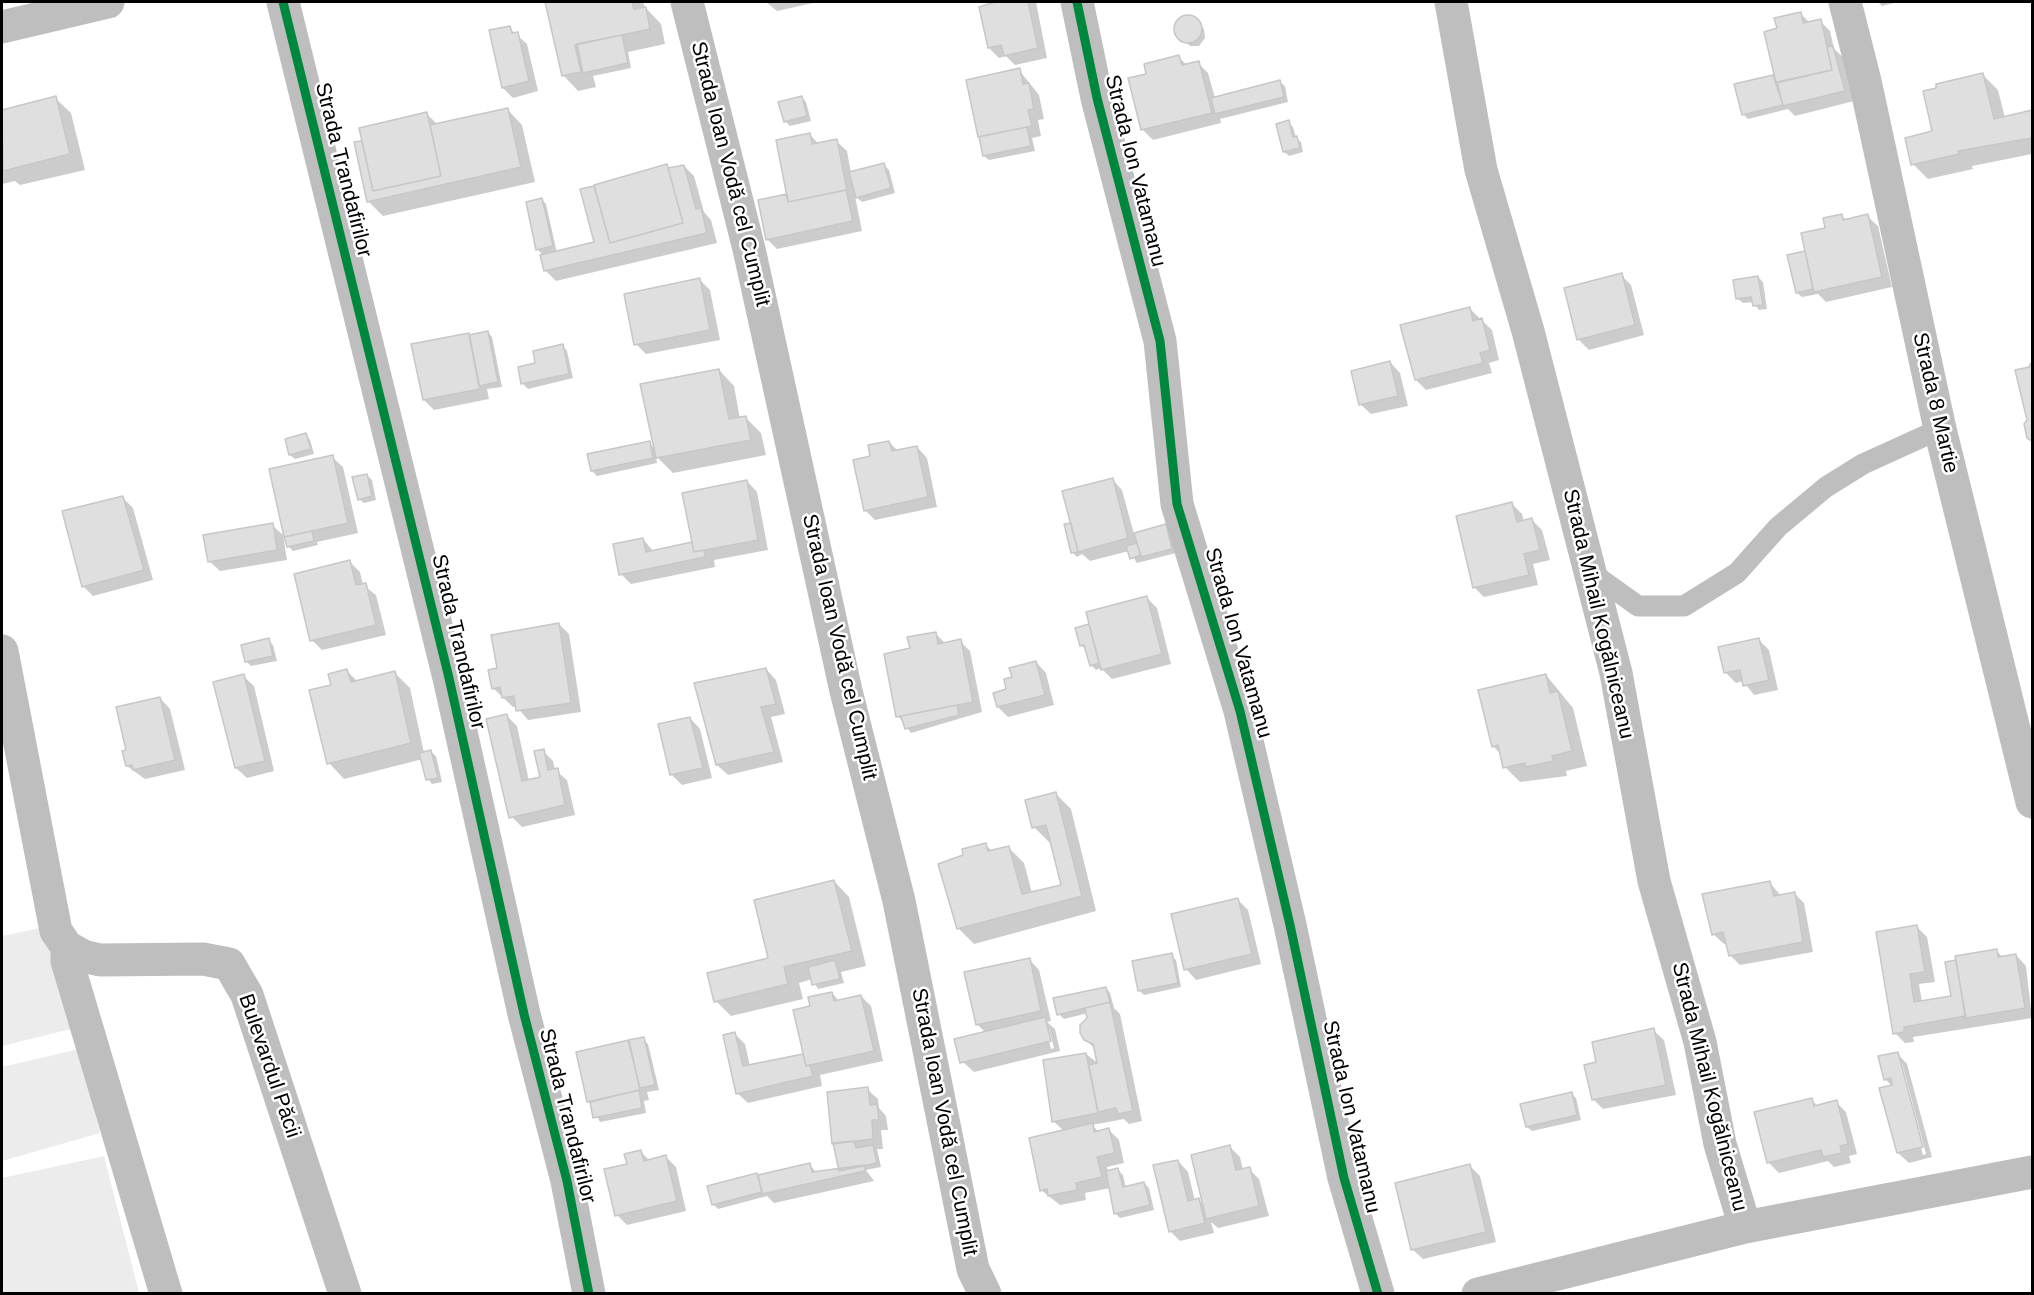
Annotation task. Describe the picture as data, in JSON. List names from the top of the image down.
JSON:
{
  "streets": {
    "street": [
      "Strada Trandafirilor",
      "Strada Ion Vatamanu",
      "Strada Ioan Vodă cel Cumplit",
      "Strada 8 Martie",
      "Strada Mihail Kogălniceanu",
      "Bulevardul Păcii"
    ]
  }
}
